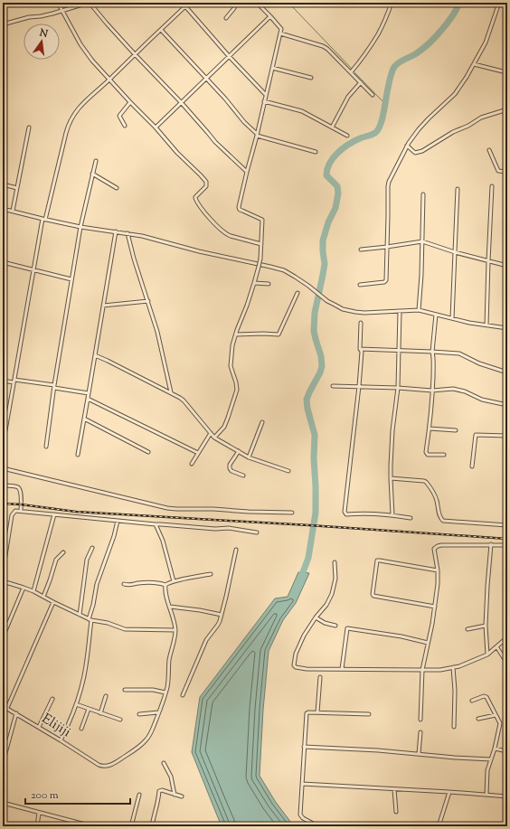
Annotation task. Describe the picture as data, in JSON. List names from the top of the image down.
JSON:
{
  "streets": {
    "street": ["Elijiji"]
  },
  "scale_bar": "200 m",
  "north": "top"
}
